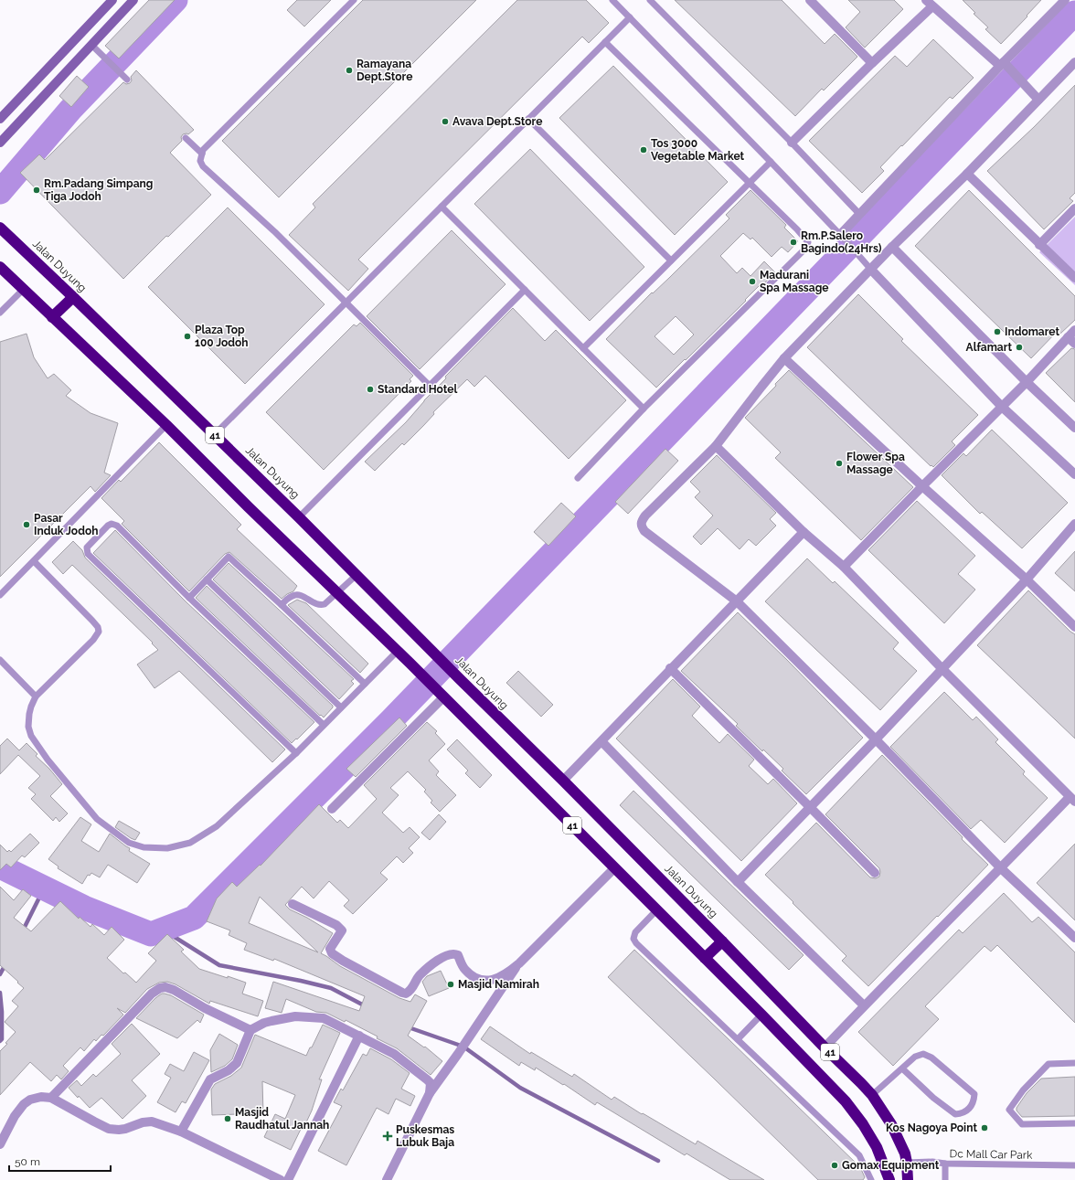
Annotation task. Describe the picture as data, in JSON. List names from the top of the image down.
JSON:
{
  "streets": {
    "highway": ["Jalan Duyung", "41"],
    "lane": ["Dc Mall Car Park"]
  },
  "crossings": [
    ["Jalan Duyung", "Dc Mall Car Park"]
  ],
  "places": {
    "other": [
      "Ramayana Dept.Store",
      "Avava Dept.Store",
      "Tos 3000 Vegetable Market",
      "Rm.Padang Simpang Tiga Jodoh",
      "Rm.P.Salero Bagindo(24Hrs)",
      "Madurani Spa Massage",
      "Indomaret",
      "Plaza Top 100 Jodoh",
      "Alfamart",
      "Standard Hotel",
      "Flower Spa Massage",
      "Pasar Induk Jodoh",
      "Masjid Namirah",
      "Masjid Raudhatul Jannah",
      "Kos Nagoya Point",
      "Gomax Equipment"
    ],
    "health": ["Puskesmas Lubuk Baja"]
  },
  "scale_bar": "50 m"
}
